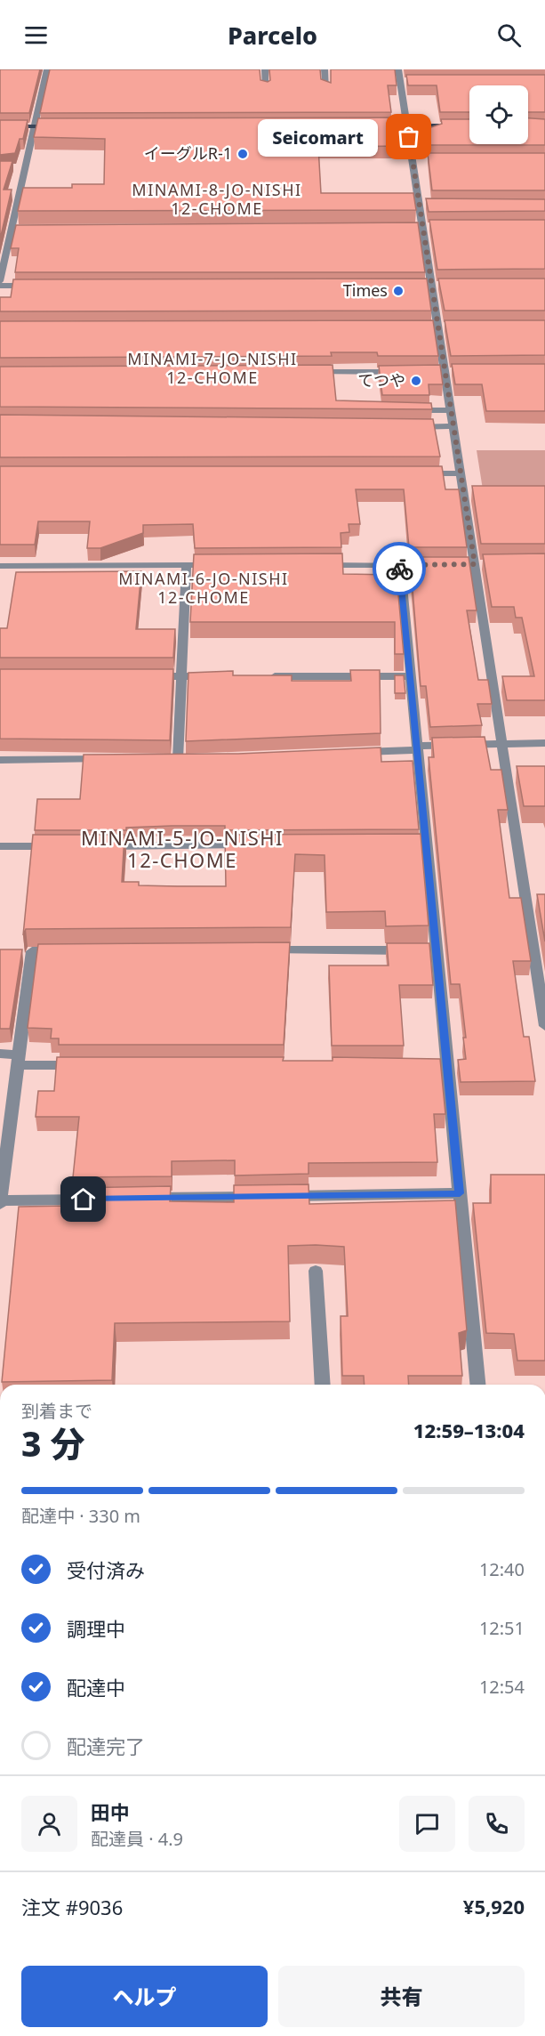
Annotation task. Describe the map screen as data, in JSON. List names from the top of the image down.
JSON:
{
  "districts": [
    "MINAMI-8-JO-NISHI 12-CHOME",
    "MINAMI-7-JO-NISHI 12-CHOME",
    "MINAMI-6-JO-NISHI 12-CHOME",
    "MINAMI-5-JO-NISHI 12-CHOME"
  ],
  "places": [
    "Seicomart",
    "イーグルR-1",
    "Times",
    "てつや"
  ],
  "page": {
    "header": "Parcelo",
    "bubble": "Seicomart",
    "heading": ["3 分", "到着まで", "12:59–13:04"],
    "panel": [
      "田中",
      "配達員 · 4.9",
      "注文 #9036",
      "¥5,920"
    ],
    "bar": "配達中 · 330 m",
    "list": [
      ["受付済み", "12:40"],
      ["調理中", "12:51"],
      ["配達中", "12:54"],
      "配達完了"
    ],
    "buttons": ["ヘルプ", "共有"]
  }
}
